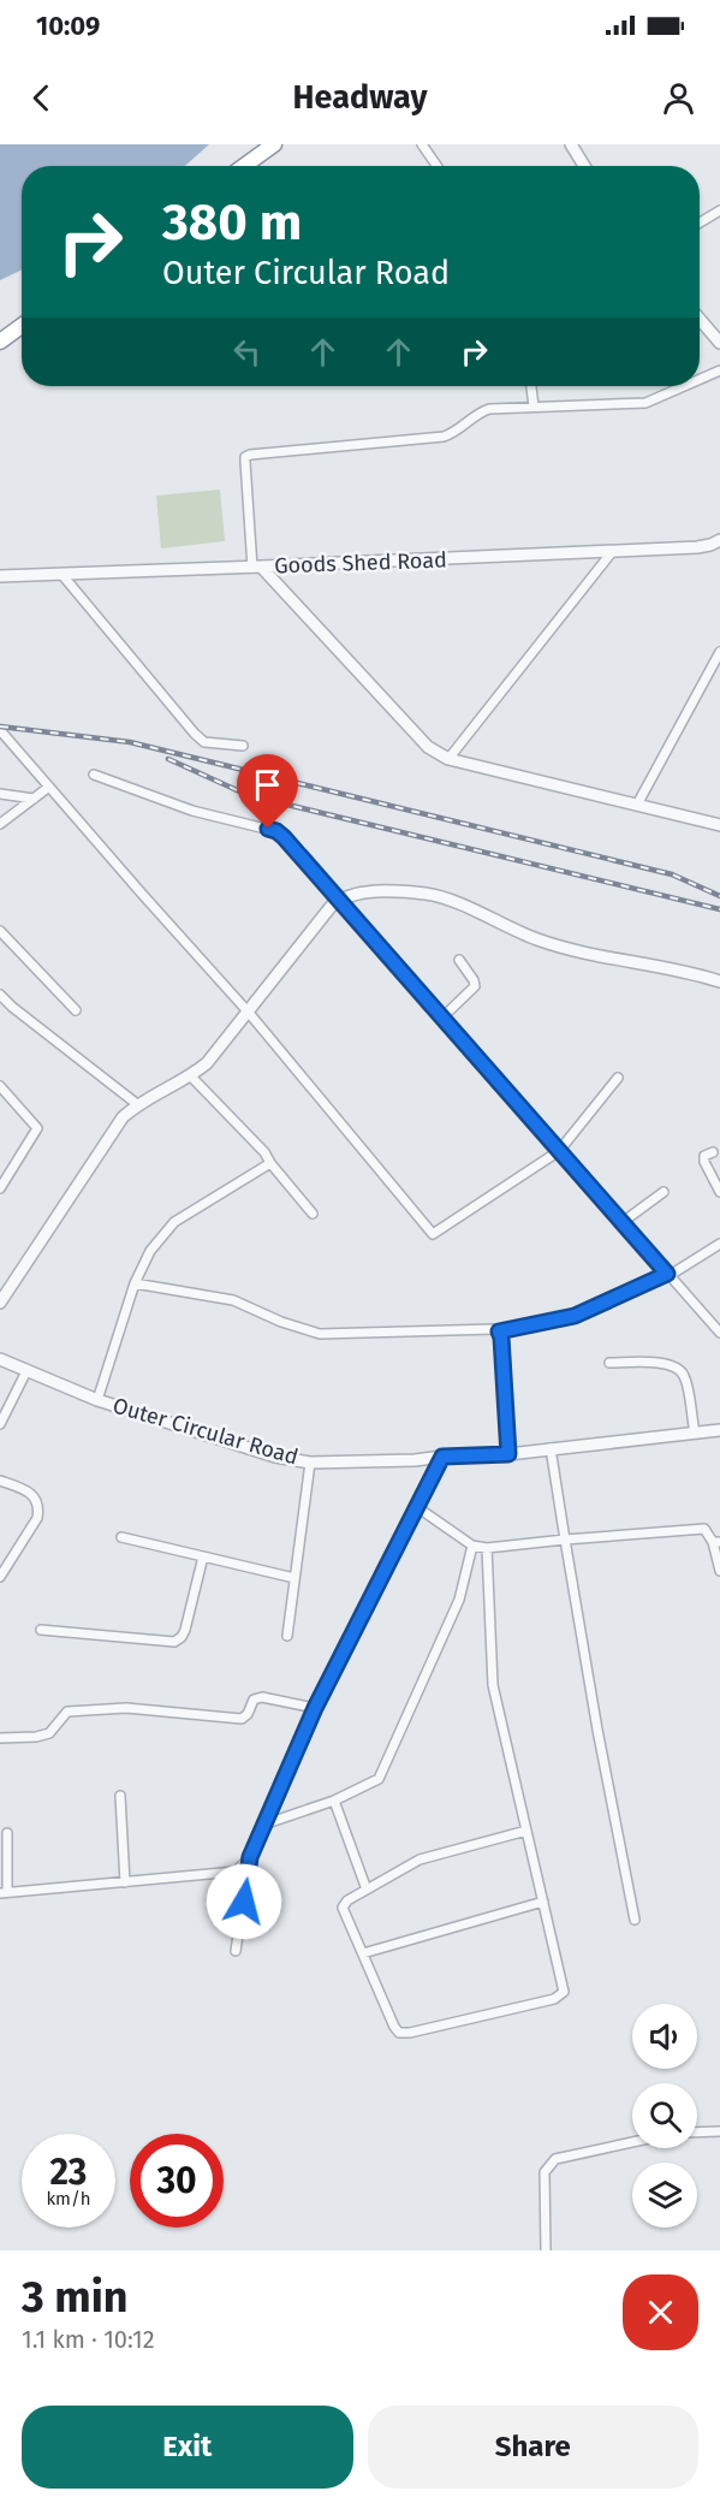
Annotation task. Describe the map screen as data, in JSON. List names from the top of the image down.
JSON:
{
  "streets": {
    "street": ["Goods Shed Road", "Outer Circular Road"]
  },
  "page": {
    "status": "10:09",
    "header": "Headway",
    "turn": ["380 m", "Outer Circular Road"],
    "speed": "23 km/h",
    "limit": "30",
    "heading": ["3 min", "1.1 km · 10:12"],
    "buttons": ["Exit", "Share"]
  }
}
